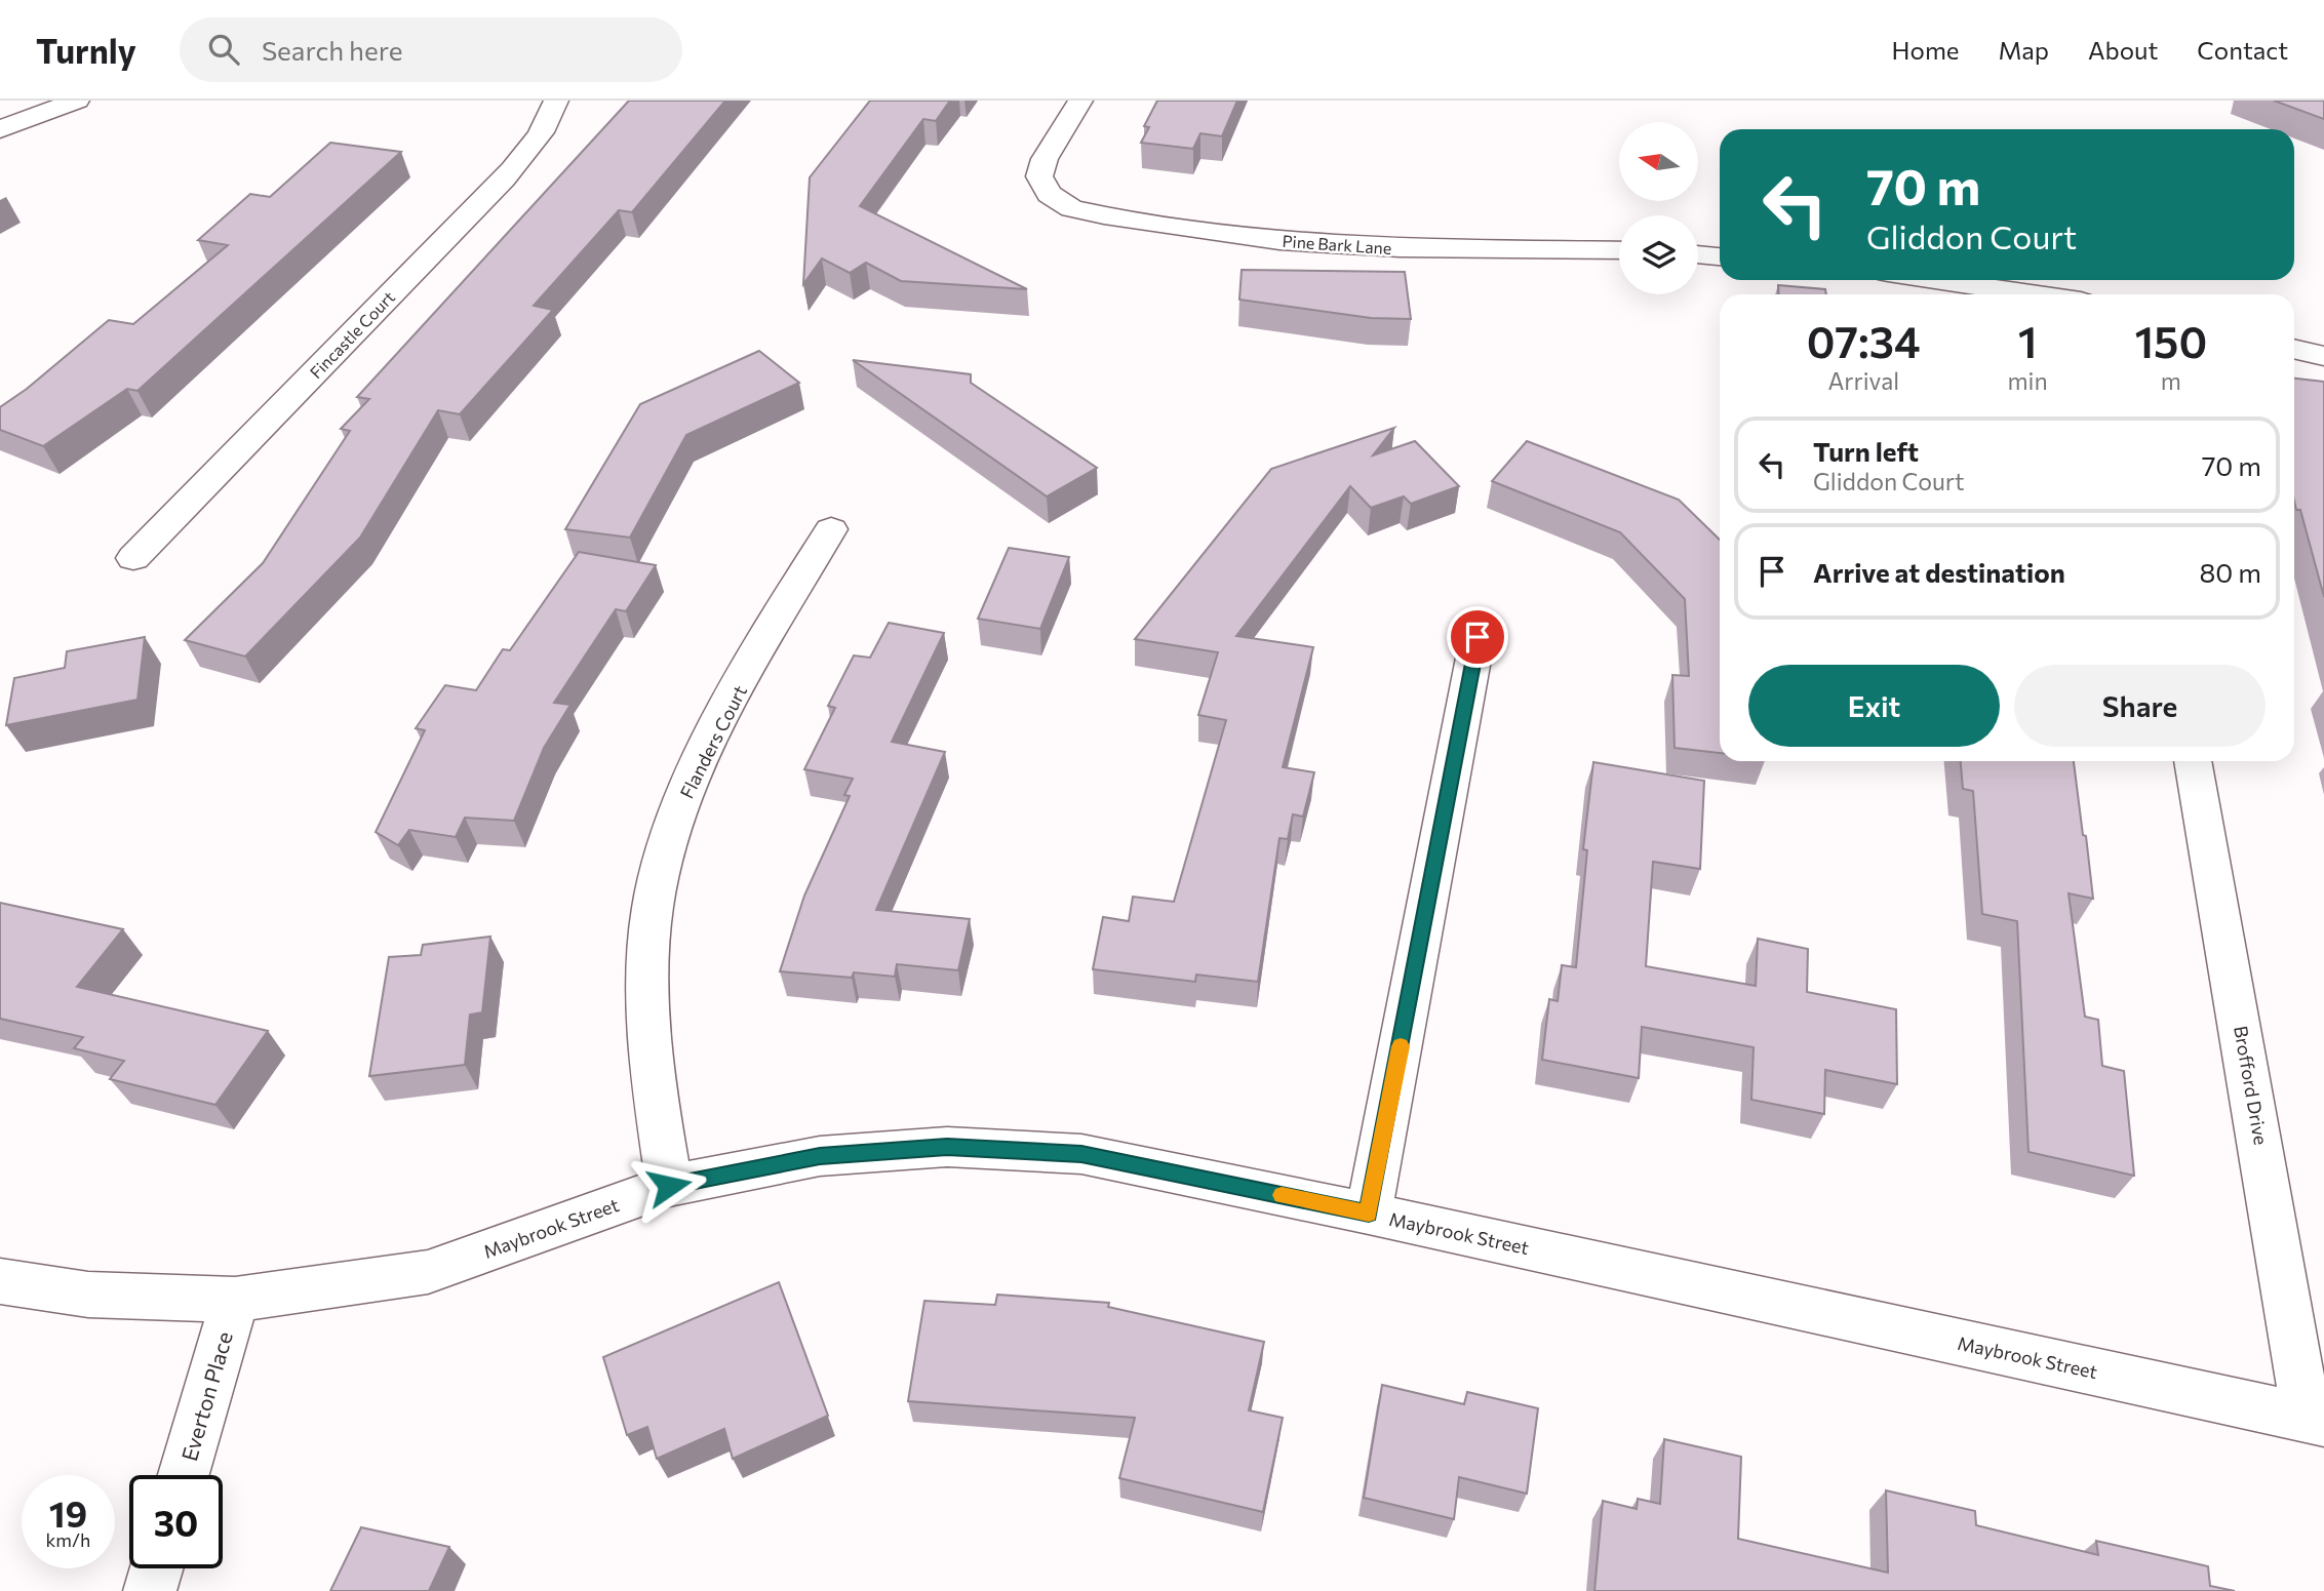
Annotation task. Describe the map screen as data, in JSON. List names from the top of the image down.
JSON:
{
  "streets": {
    "street": [
      "Pine Bark Lane",
      "Fincastle Court",
      "Flanders Court",
      "Brofford Drive",
      "Maybrook Street",
      "Everton Place"
    ]
  },
  "crossings": [
    ["Flanders Court", "Maybrook Street"],
    ["Brofford Drive", "Maybrook Street"],
    ["Maybrook Street", "Everton Place"]
  ],
  "north": "left",
  "page": {
    "header": "Turnly",
    "search": "Search here",
    "nav": [
      "Home",
      "Map",
      "About",
      "Contact"
    ],
    "turn": ["70 m", "Gliddon Court"],
    "eta": [
      "07:34",
      "Arrival",
      "1",
      "min",
      "150",
      "m"
    ],
    "list": [
      {
        "name": "Turn left",
        "note": "Gliddon Court",
        "value": "70 m"
      },
      {
        "name": "Arrive at destination",
        "value": "80 m"
      }
    ],
    "buttons": ["Exit", "Share"],
    "speed": "19 km/h",
    "limit": "30"
  }
}
